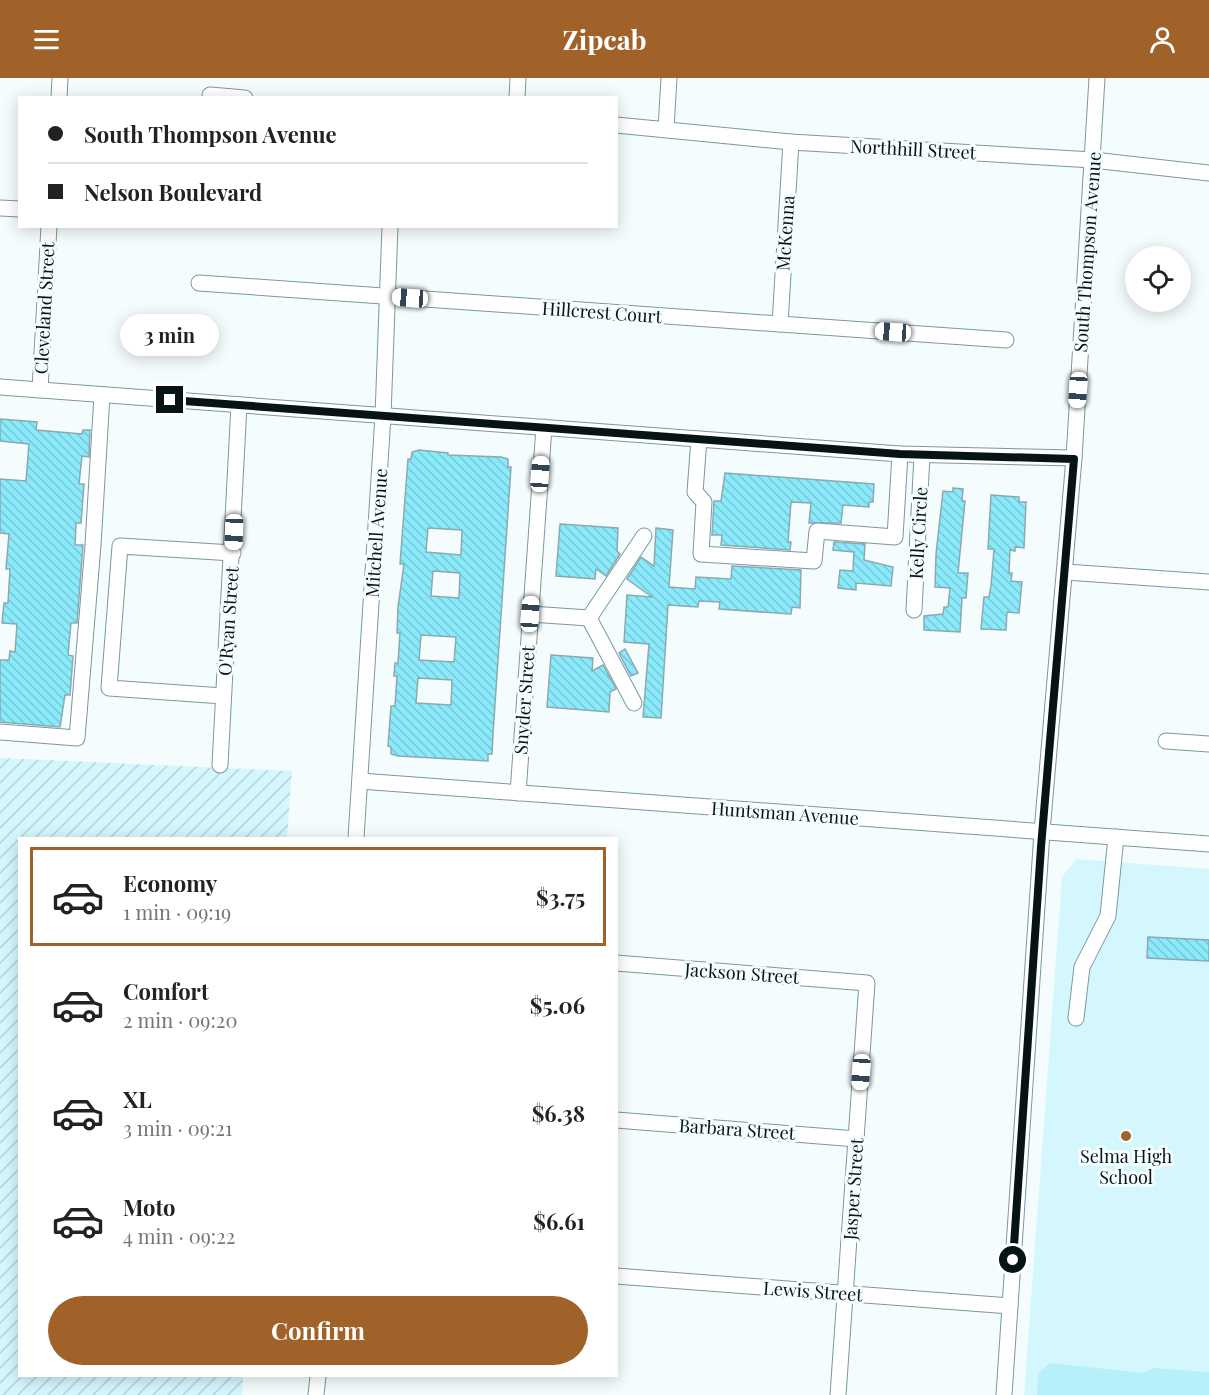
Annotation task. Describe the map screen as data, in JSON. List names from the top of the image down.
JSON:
{
  "streets": {
    "street": [
      "Northhill Street",
      "McKenna",
      "South Thompson Avenue",
      "Cleveland Street",
      "Hillcrest Court",
      "Mitchell Avenue",
      "Kelly Circle",
      "O'Ryan Street",
      "Snyder Street",
      "Huntsman Avenue",
      "Jackson Street",
      "Barbara Street",
      "Jasper Street",
      "Lewis Street"
    ]
  },
  "crossings": [
    ["Northhill Street", "McKenna"],
    ["Northhill Street", "South Thompson Avenue"],
    ["McKenna", "Hillcrest Court"],
    ["South Thompson Avenue", "Huntsman Avenue"],
    ["South Thompson Avenue", "Lewis Street"],
    ["Hillcrest Court", "Mitchell Avenue"],
    ["Mitchell Avenue", "Huntsman Avenue"],
    ["Snyder Street", "Huntsman Avenue"],
    ["Jackson Street", "Jasper Street"],
    ["Barbara Street", "Jasper Street"],
    ["Jasper Street", "Lewis Street"]
  ],
  "places": ["Selma High School"],
  "page": {
    "header": "Zipcab",
    "banner": ["South Thompson Avenue", "Nelson Boulevard"],
    "bubble": "3 min",
    "list": [
      {
        "name": "Economy",
        "note": "1 min · 09:19",
        "value": "$3.75"
      },
      {
        "name": "Comfort",
        "note": "2 min · 09:20",
        "value": "$5.06"
      },
      {
        "name": "XL",
        "note": "3 min · 09:21",
        "value": "$6.38"
      },
      {
        "name": "Moto",
        "note": "4 min · 09:22",
        "value": "$6.61"
      }
    ],
    "buttons": "Confirm"
  }
}
